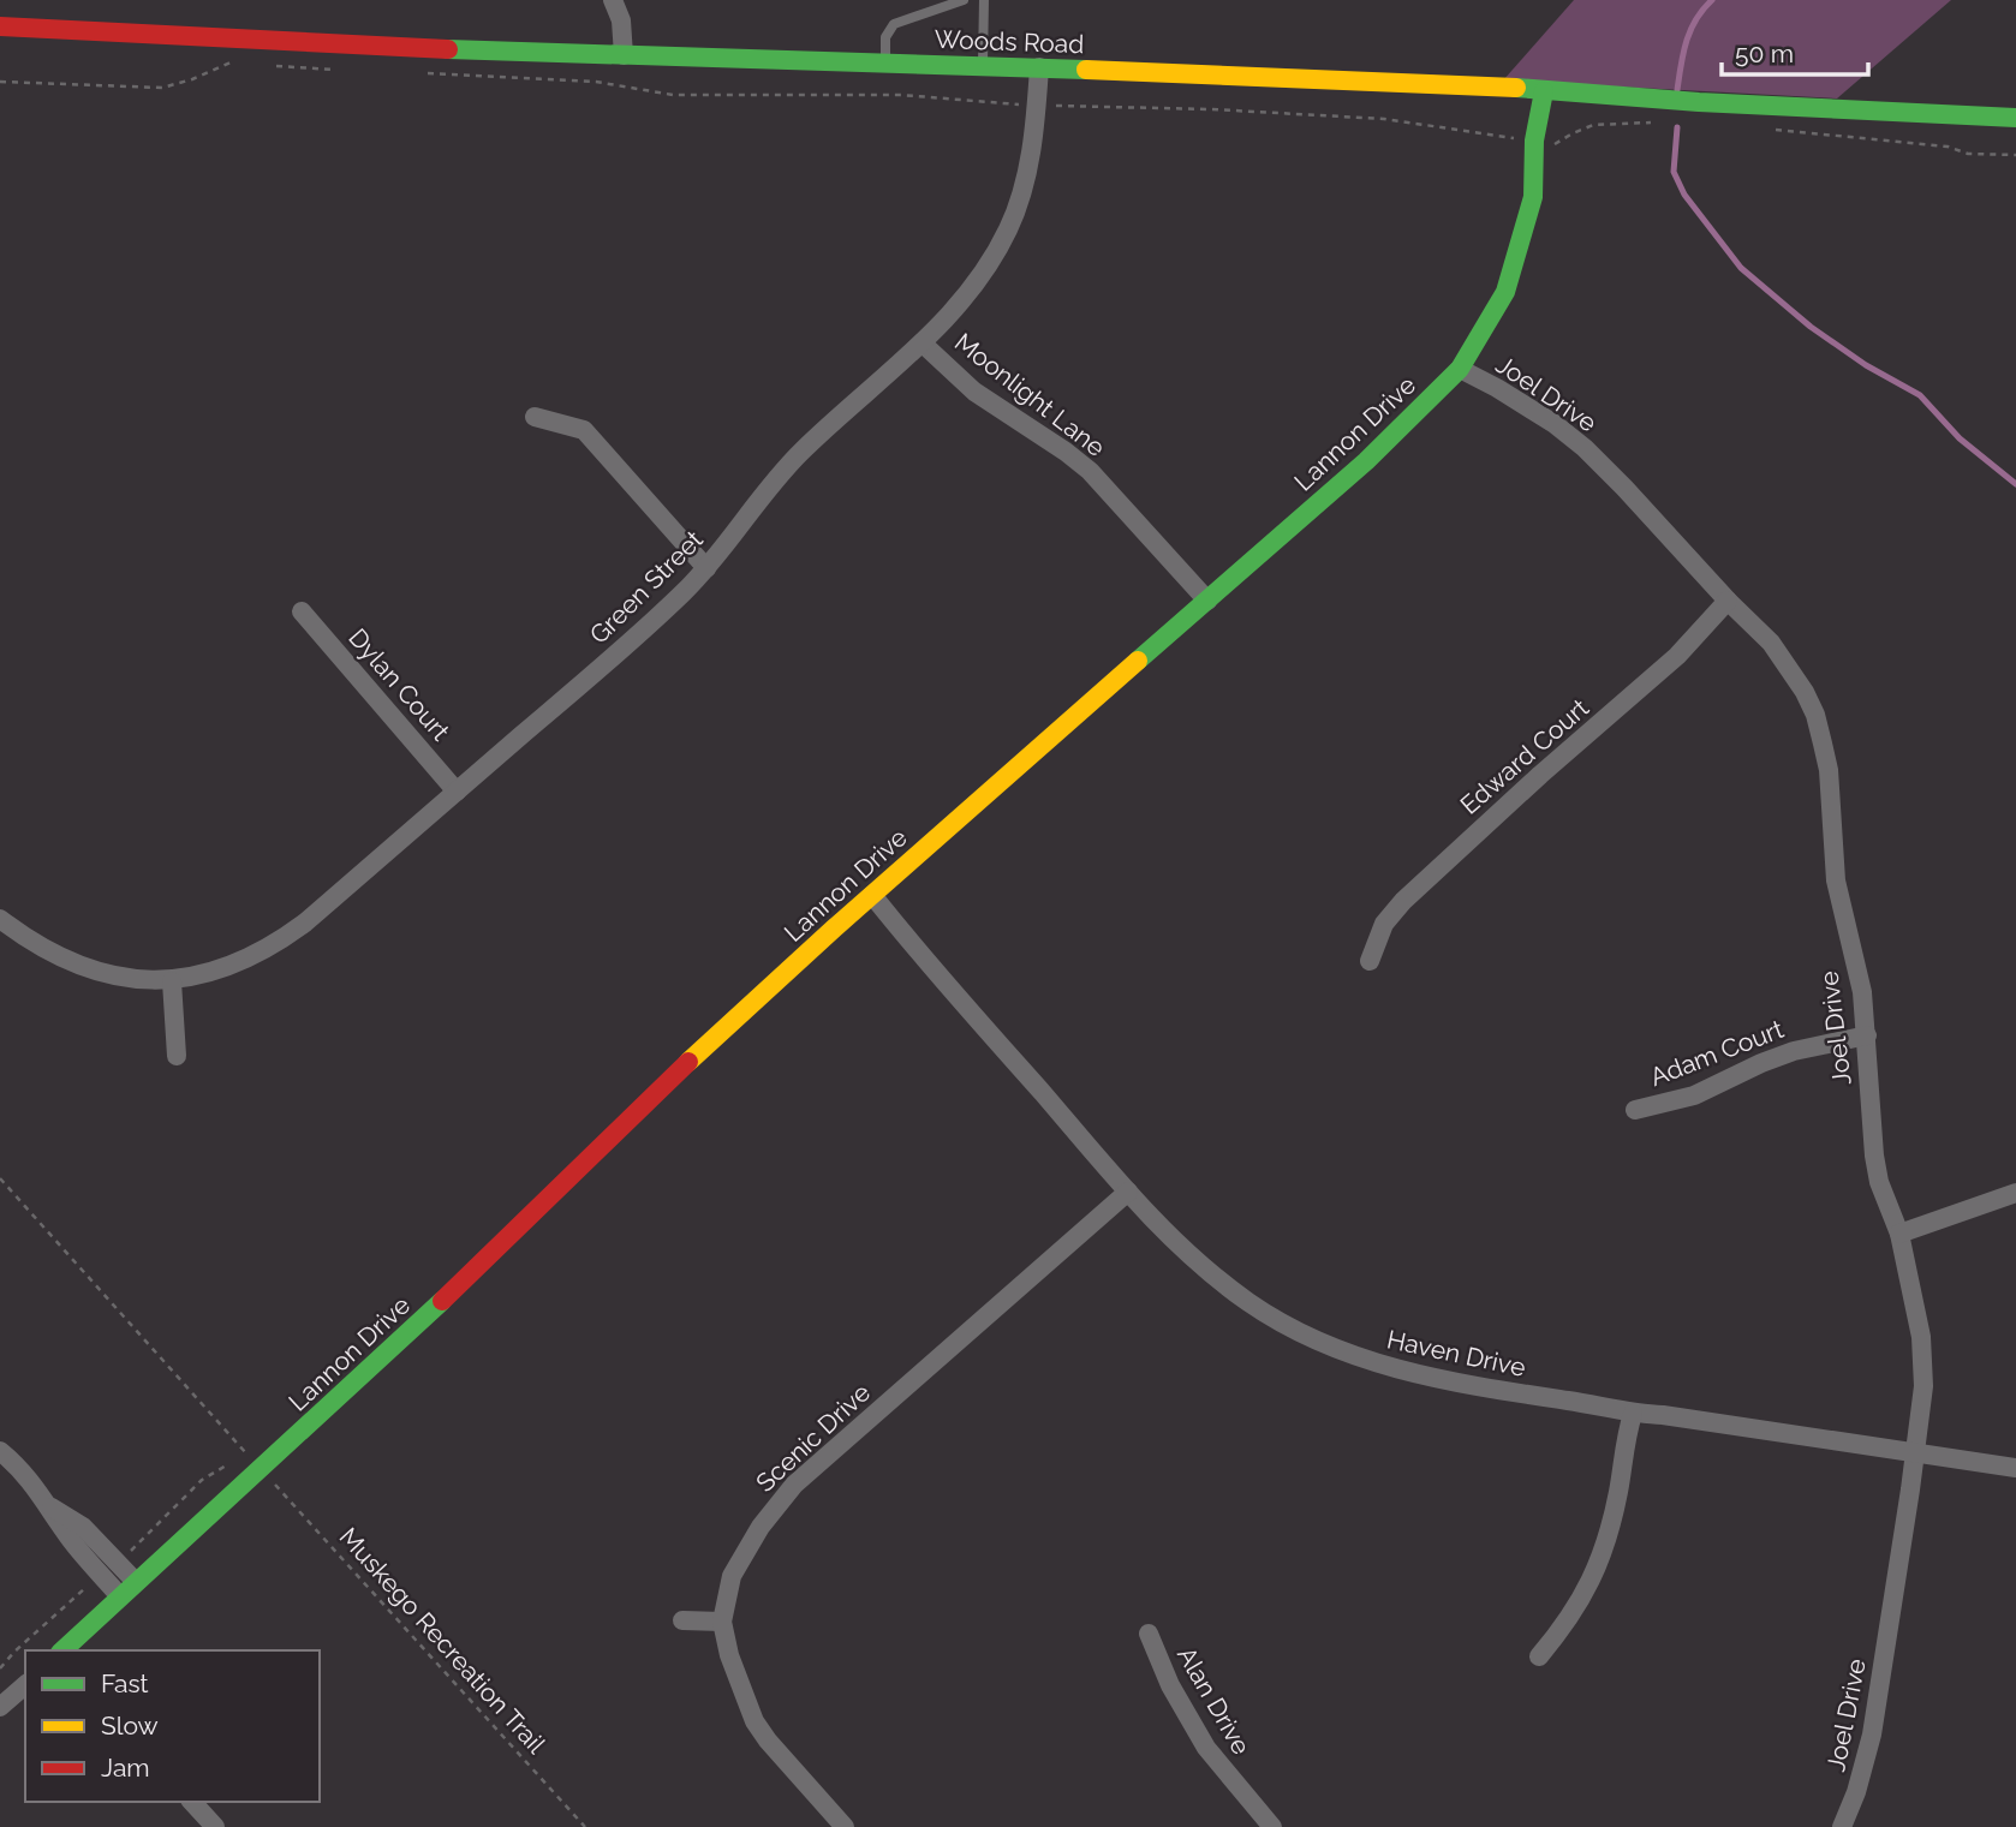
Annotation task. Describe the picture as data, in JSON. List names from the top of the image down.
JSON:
{
  "streets": {
    "street": [
      "Woods Road",
      "Joel Drive",
      "Moonlight Lane",
      "Lannon Drive",
      "Green Street",
      "Dylan Court",
      "Edward Court",
      "Adam Court",
      "Haven Drive",
      "Scenic Drive",
      "Alan Drive"
    ],
    "path": ["Muskego Recreation Trail"]
  },
  "crossings": [
    ["Woods Road", "Lannon Drive"],
    ["Woods Road", "Green Street"],
    ["Joel Drive", "Lannon Drive"],
    ["Joel Drive", "Edward Court"],
    ["Joel Drive", "Adam Court"],
    ["Joel Drive", "Haven Drive"],
    ["Moonlight Lane", "Lannon Drive"],
    ["Moonlight Lane", "Green Street"],
    ["Lannon Drive", "Haven Drive"],
    ["Green Street", "Dylan Court"],
    ["Haven Drive", "Scenic Drive"]
  ],
  "legend": ["Fast", "Slow", "Jam"],
  "scale_bar": "50 m"
}
